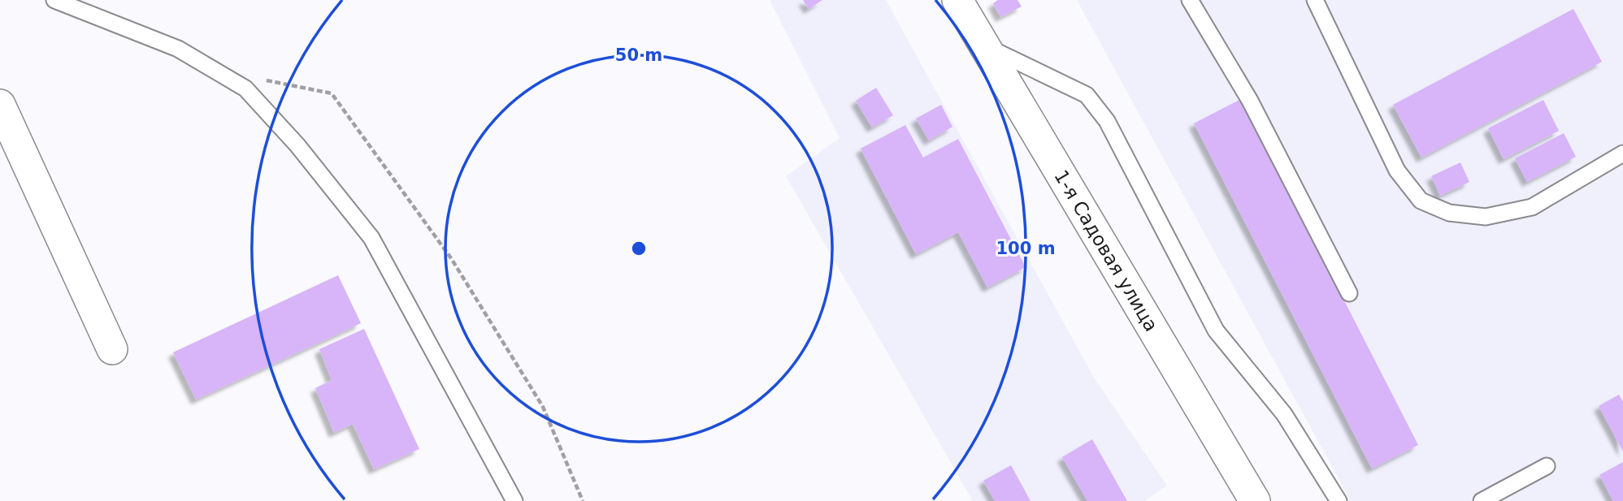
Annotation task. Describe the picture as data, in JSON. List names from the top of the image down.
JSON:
{
  "streets": {
    "street": ["1-я Садовая улица"]
  },
  "rings": ["50 m", "100 m"]
}
